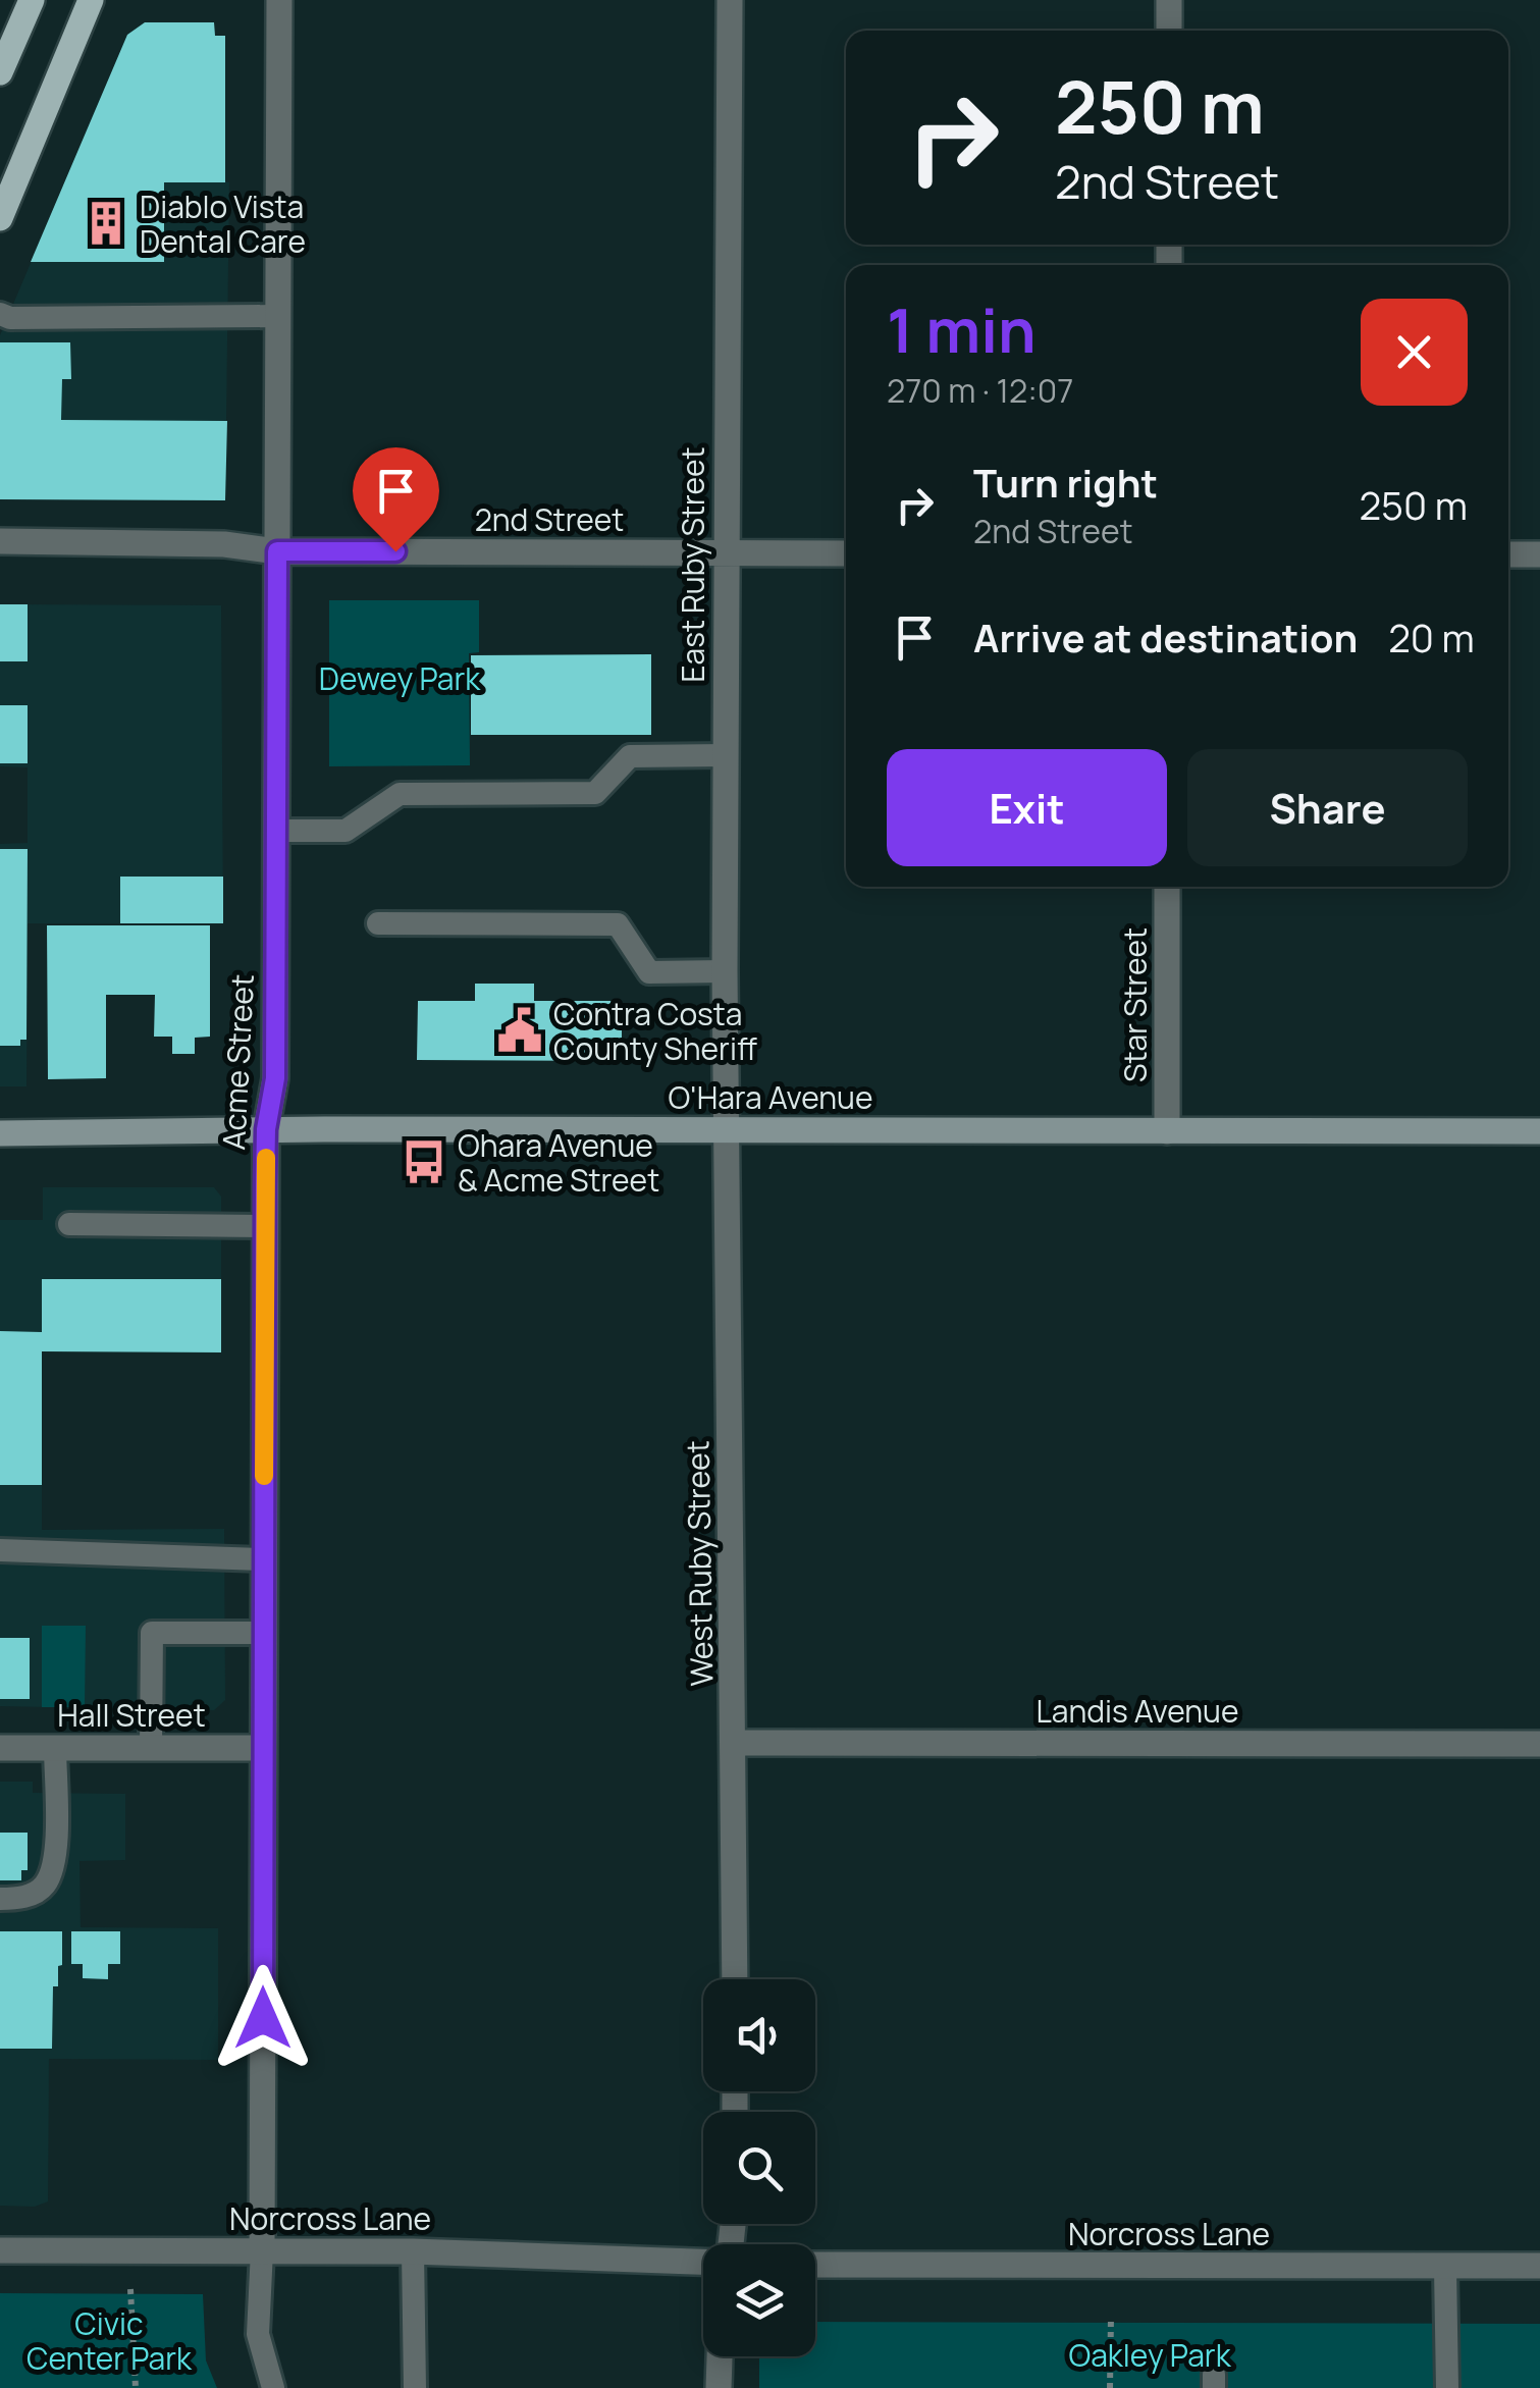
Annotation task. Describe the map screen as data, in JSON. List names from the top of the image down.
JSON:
{
  "streets": {
    "main road": ["O'Hara Avenue"],
    "street": [
      "2nd Street",
      "East Ruby Street",
      "Star Street",
      "Acme Street",
      "West Ruby Street",
      "Landis Avenue",
      "Hall Street",
      "Norcross Lane"
    ]
  },
  "crossings": [
    ["2nd Street", "East Ruby Street"],
    ["2nd Street", "Acme Street"],
    ["East Ruby Street", "O'Hara Avenue"],
    ["East Ruby Street", "West Ruby Street"],
    ["Star Street", "O'Hara Avenue"],
    ["Acme Street", "O'Hara Avenue"],
    ["Acme Street", "Hall Street"],
    ["Acme Street", "Norcross Lane"],
    ["O'Hara Avenue", "West Ruby Street"],
    ["West Ruby Street", "Landis Avenue"]
  ],
  "parks": ["Dewey Park", "Civic Center Park", "Oakley Park"],
  "places": {
    "building": ["Diablo Vista Dental Care"],
    "public building": ["Contra Costa County Sheriff"],
    "bus stop": ["Ohara Avenue & Acme Street"]
  },
  "page": {
    "turn": ["250 m", "2nd Street"],
    "heading": ["1 min", "270 m · 12:07"],
    "list": [
      {
        "name": "Turn right",
        "note": "2nd Street",
        "value": "250 m"
      },
      {
        "name": "Arrive at destination",
        "value": "20 m"
      }
    ],
    "buttons": ["Exit", "Share"]
  }
}
